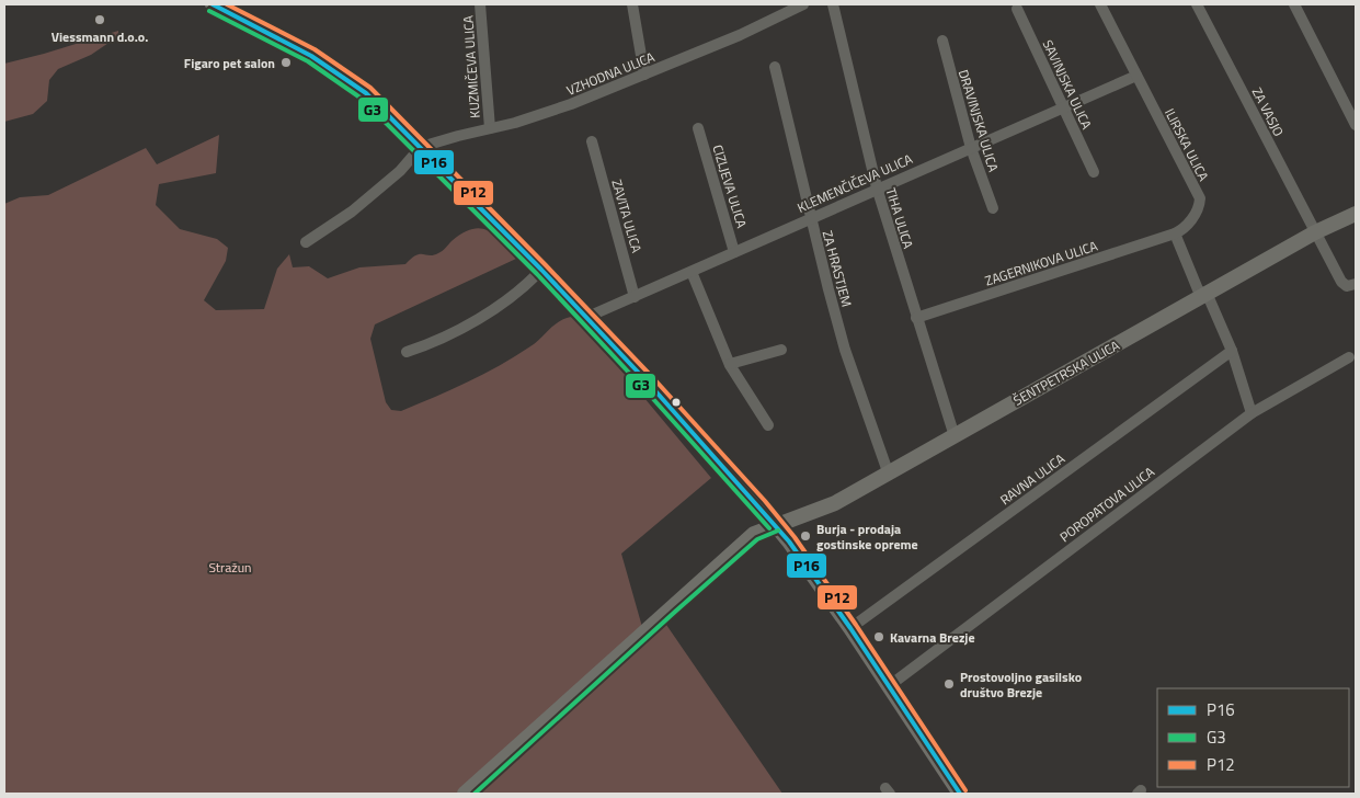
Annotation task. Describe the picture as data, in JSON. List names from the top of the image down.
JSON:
{
  "streets": {
    "street": [
      "KUZMIČEVA ULICA",
      "VZHODNA ULICA",
      "SAVINJSKA ULICA",
      "ZA VASJO",
      "DRAVINJSKA ULICA",
      "ILIRSKA ULICA",
      "KLEMENČIČEVA ULICA",
      "CIZLJEVA ULICA",
      "ZAVITA ULICA",
      "TIHA ULICA",
      "ZAGERNIKOVA ULICA",
      "ZA HRASTJEM",
      "ŠENTPETRSKA ULICA",
      "RAVNA ULICA",
      "POROPATOVA ULICA"
    ]
  },
  "crossings": [
    ["KUZMIČEVA ULICA", "VZHODNA ULICA"],
    ["SAVINJSKA ULICA", "KLEMENČIČEVA ULICA"],
    ["ZA VASJO", "ŠENTPETRSKA ULICA"],
    ["DRAVINJSKA ULICA", "KLEMENČIČEVA ULICA"],
    ["ILIRSKA ULICA", "KLEMENČIČEVA ULICA"],
    ["ILIRSKA ULICA", "ZAGERNIKOVA ULICA"],
    ["KLEMENČIČEVA ULICA", "CIZLJEVA ULICA"],
    ["KLEMENČIČEVA ULICA", "ZAVITA ULICA"],
    ["KLEMENČIČEVA ULICA", "TIHA ULICA"],
    ["KLEMENČIČEVA ULICA", "ZA HRASTJEM"],
    ["TIHA ULICA", "ZAGERNIKOVA ULICA"],
    ["TIHA ULICA", "ŠENTPETRSKA ULICA"],
    ["ZA HRASTJEM", "ŠENTPETRSKA ULICA"]
  ],
  "parks": ["Stražun"],
  "places": [
    "Viessmann d.o.o.",
    "Figaro pet salon",
    "Burja - prodaja gostinske opreme",
    "Kavarna Brezje",
    "Prostovoljno gasilsko društvo Brezje"
  ],
  "lines": ["transit line P16", "transit line P12", "transit line G3"],
  "legend": ["P16", "G3", "P12"]
}
